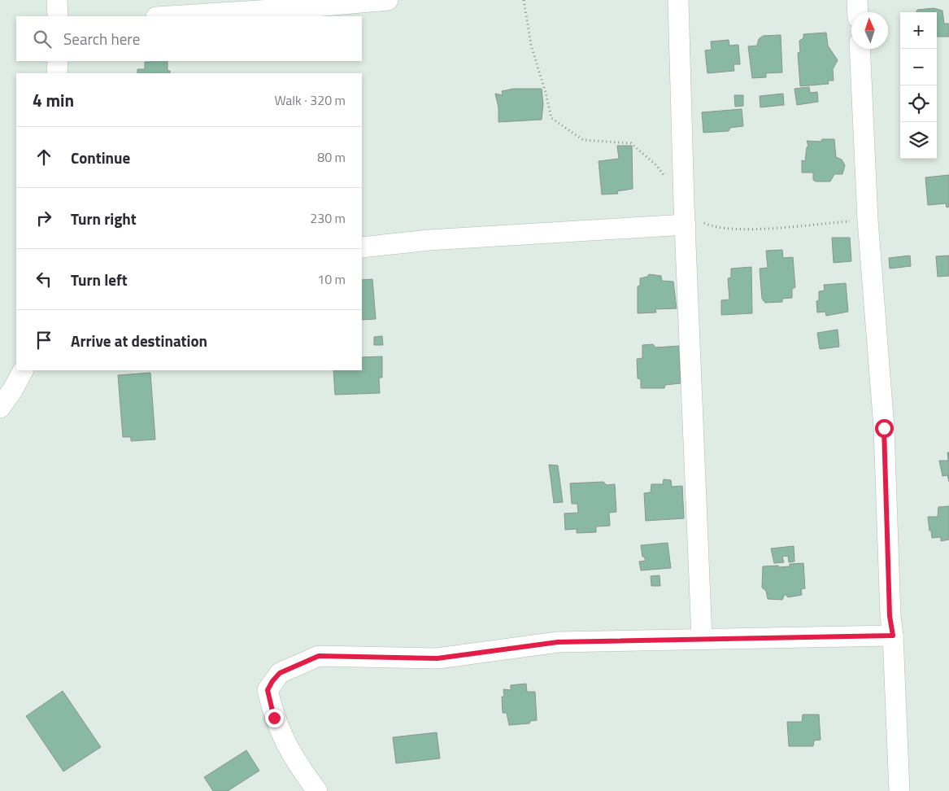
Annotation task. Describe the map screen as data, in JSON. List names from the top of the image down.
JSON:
{
  "north": "top",
  "page": {
    "map_buttons": ["+", "−"],
    "search": "Search here",
    "heading": ["4 min", "Walk · 320 m"],
    "list": [
      ["Continue", "80 m"],
      ["Turn right", "230 m"],
      ["Turn left", "10 m"],
      "Arrive at destination"
    ]
  }
}
